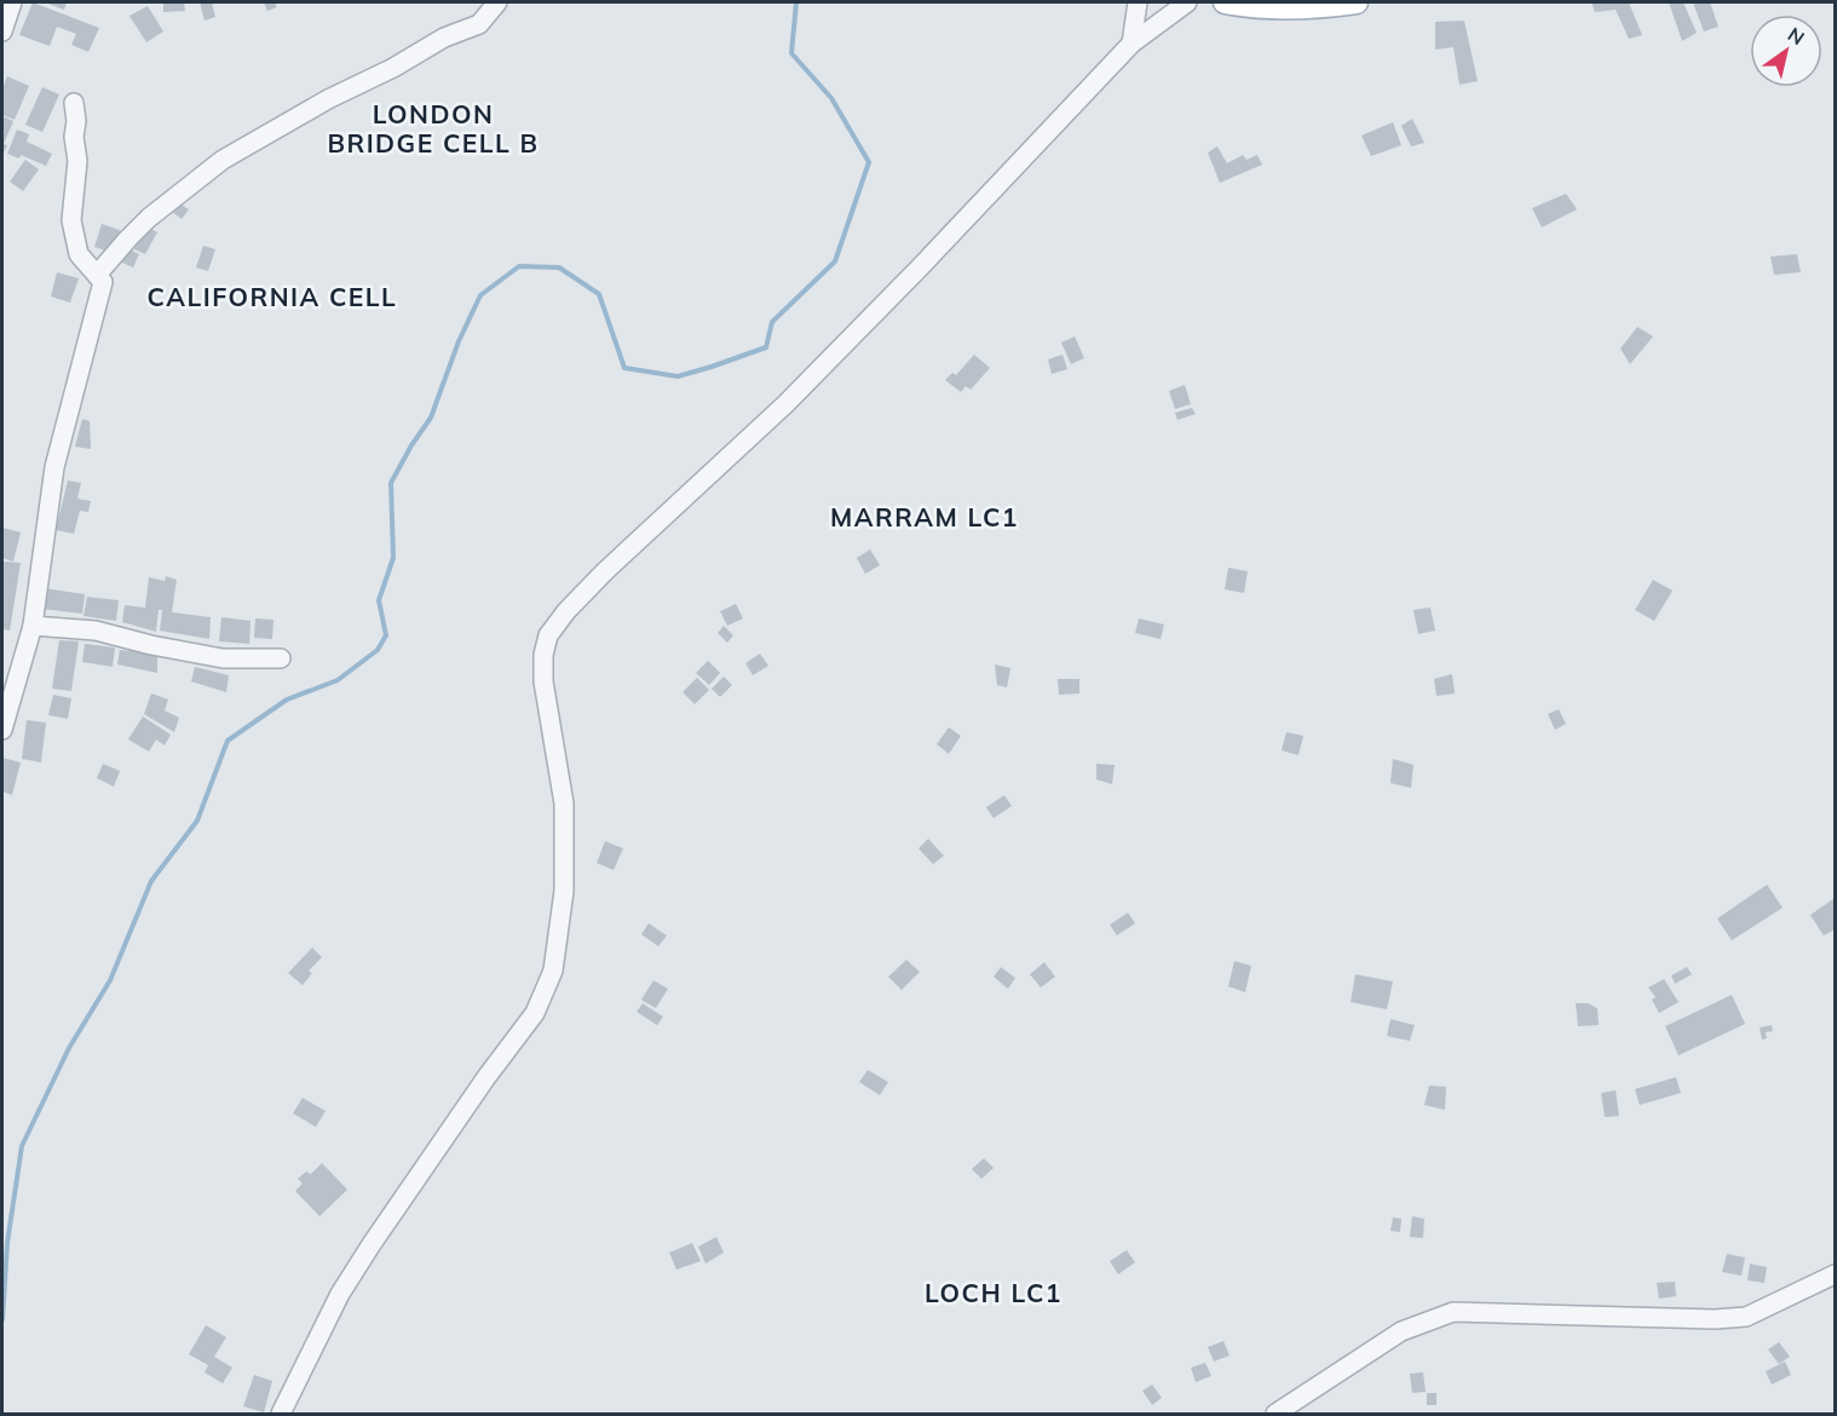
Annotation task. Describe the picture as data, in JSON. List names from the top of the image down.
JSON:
{
  "districts": [
    "LONDON BRIDGE CELL B",
    "CALIFORNIA CELL",
    "MARRAM LC1",
    "LOCH LC1"
  ],
  "north": "top right"
}
